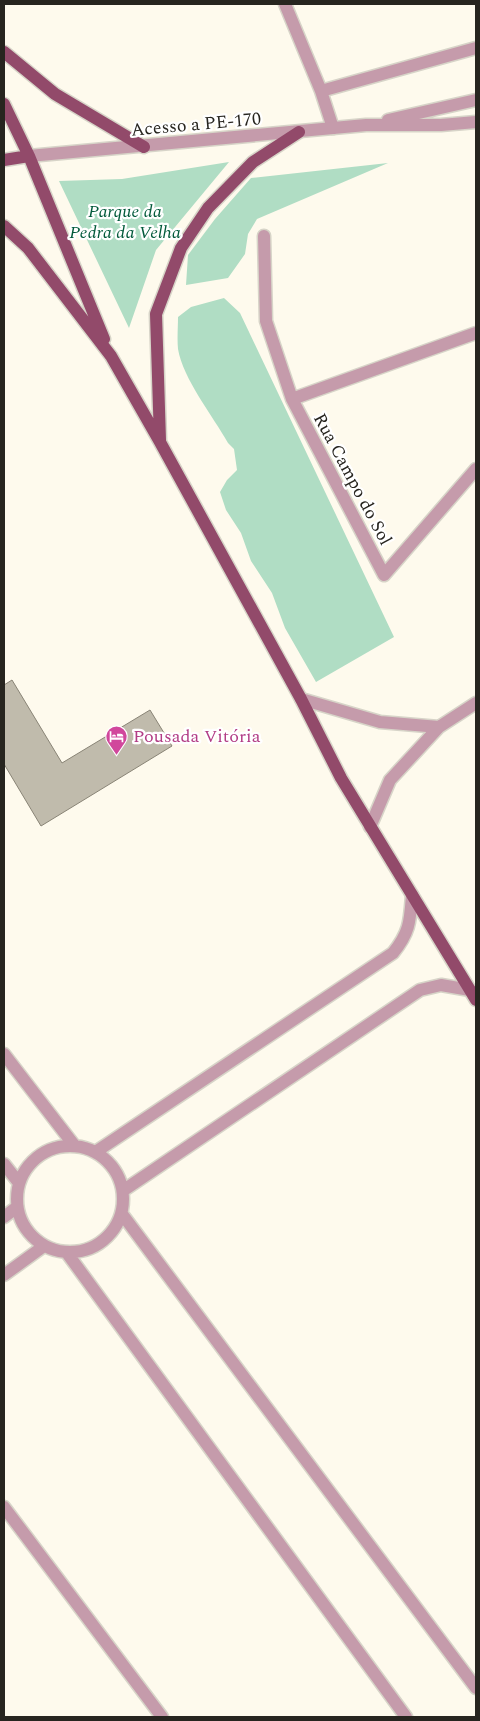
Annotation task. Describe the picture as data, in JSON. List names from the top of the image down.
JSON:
{
  "streets": {
    "street": ["Acesso a PE-170", "Rua Campo do Sol"]
  },
  "parks": ["Parque da Pedra da Velha"],
  "places": {
    "hotel": ["Pousada Vitória"]
  }
}
